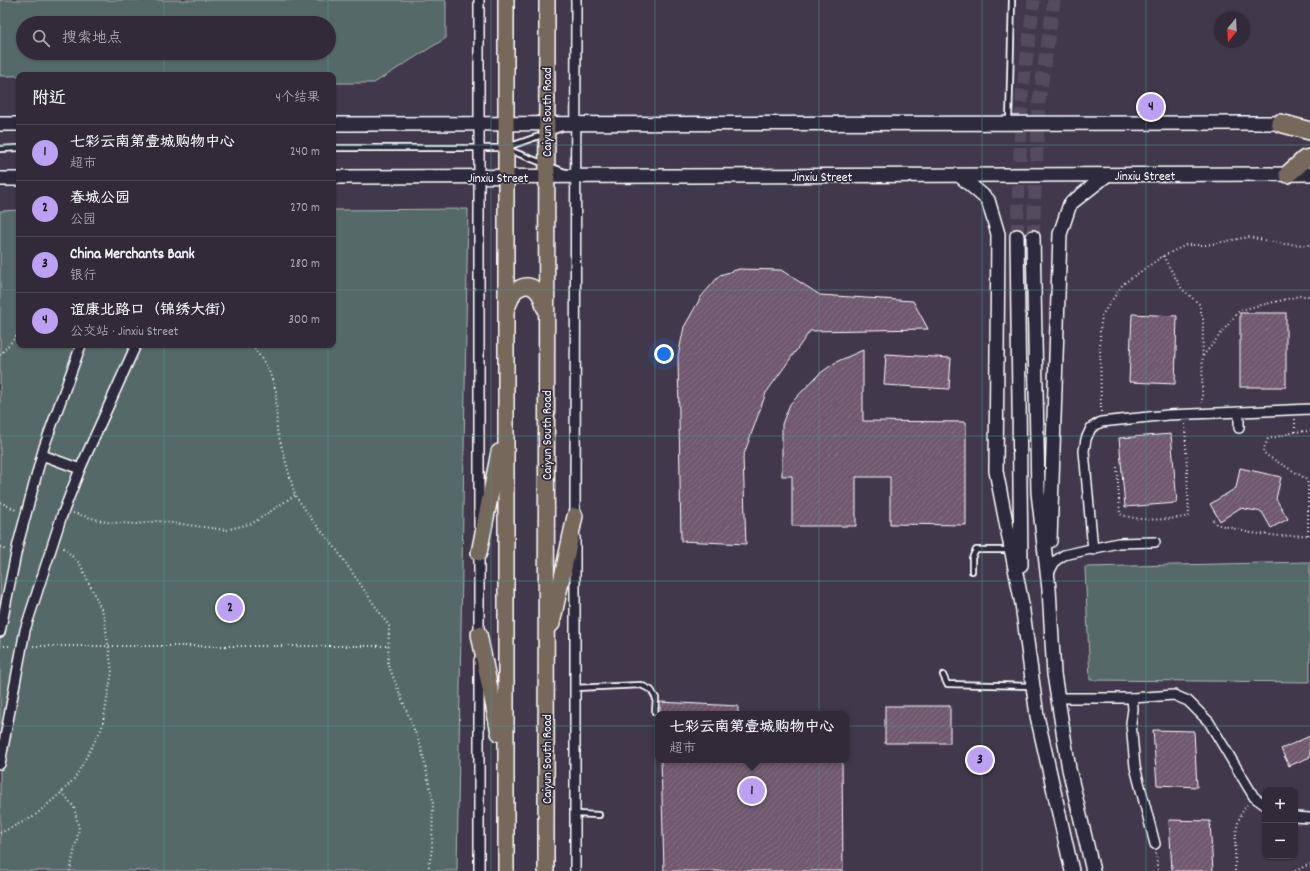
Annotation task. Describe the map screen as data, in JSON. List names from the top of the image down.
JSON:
{
  "streets": {
    "main road": ["Caiyun South Road"],
    "street": ["Jinxiu Street"]
  },
  "crossings": [
    ["Caiyun South Road", "Jinxiu Street"]
  ],
  "north": "bottom",
  "page": {
    "search": "搜索地点",
    "heading": ["附近", "4个结果"],
    "pins": [
      "4",
      "2",
      "3",
      "1"
    ],
    "list": [
      {
        "mark": "1",
        "name": "七彩云南第壹城购物中心",
        "note": "超市",
        "value": "240 m"
      },
      {
        "mark": "2",
        "name": "春城公园",
        "note": "公园",
        "value": "270 m"
      },
      {
        "mark": "3",
        "name": "China Merchants Bank",
        "note": "银行",
        "value": "280 m"
      },
      {
        "mark": "4",
        "name": "谊康北路口（锦绣大街）",
        "note": "公交站 · Jinxiu Street",
        "value": "300 m"
      }
    ],
    "popup": ["七彩云南第壹城购物中心", "超市"],
    "map_buttons": ["+", "−"]
  }
}
